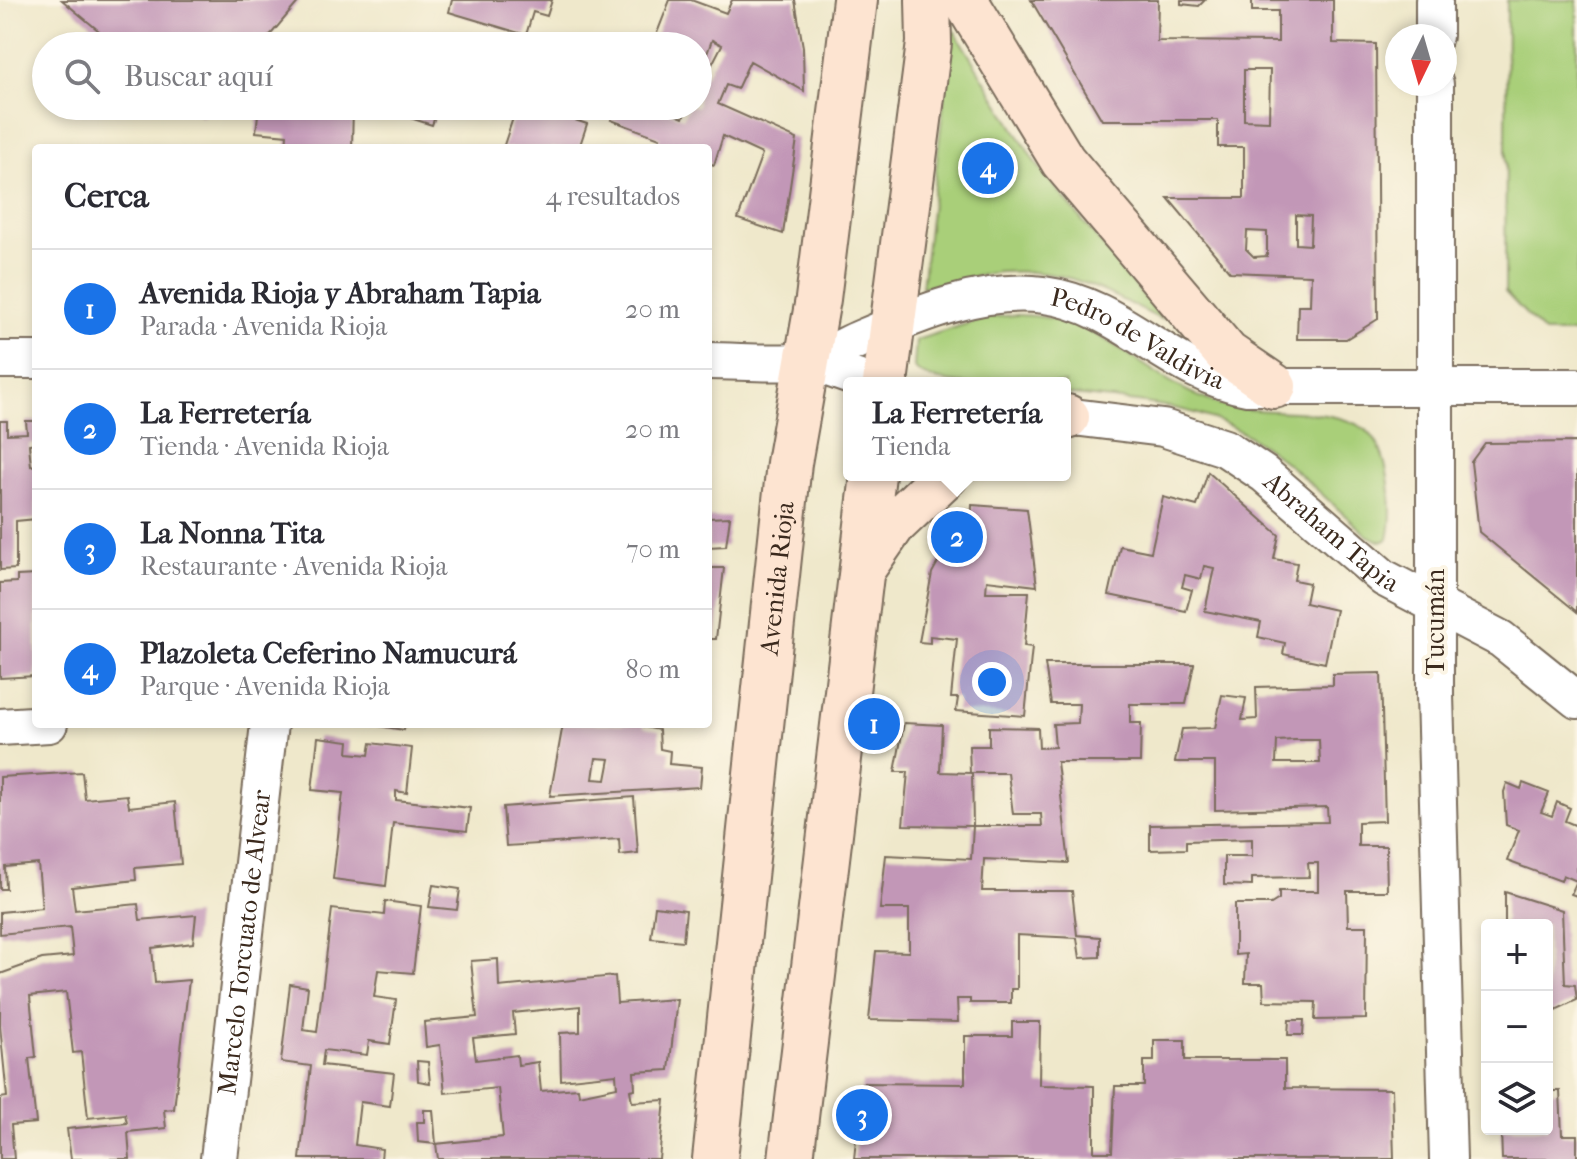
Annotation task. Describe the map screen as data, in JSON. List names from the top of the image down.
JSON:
{
  "streets": {
    "main road": ["Avenida Rioja"],
    "street": [
      "Pedro de Valdivia",
      "Abraham Tapia",
      "Tucumán",
      "Marcelo Torcuato de Alvear"
    ]
  },
  "crossings": [
    ["Pedro de Valdivia", "Avenida Rioja"],
    ["Pedro de Valdivia", "Tucumán"],
    ["Abraham Tapia", "Tucumán"]
  ],
  "north": "bottom",
  "page": {
    "search": "Buscar aquí",
    "pins": [
      "4",
      "2",
      "1",
      "3"
    ],
    "heading": ["Cerca", "4 resultados"],
    "list": [
      {
        "mark": "1",
        "name": "Avenida Rioja y Abraham Tapia",
        "note": "Parada · Avenida Rioja",
        "value": "20 m"
      },
      {
        "mark": "2",
        "name": "La Ferretería",
        "note": "Tienda · Avenida Rioja",
        "value": "20 m"
      },
      {
        "mark": "3",
        "name": "La Nonna Tita",
        "note": "Restaurante · Avenida Rioja",
        "value": "70 m"
      },
      {
        "mark": "4",
        "name": "Plazoleta Ceferino Namucurá",
        "note": "Parque · Avenida Rioja",
        "value": "80 m"
      }
    ],
    "popup": ["La Ferretería", "Tienda"],
    "map_buttons": ["+", "−"]
  }
}
